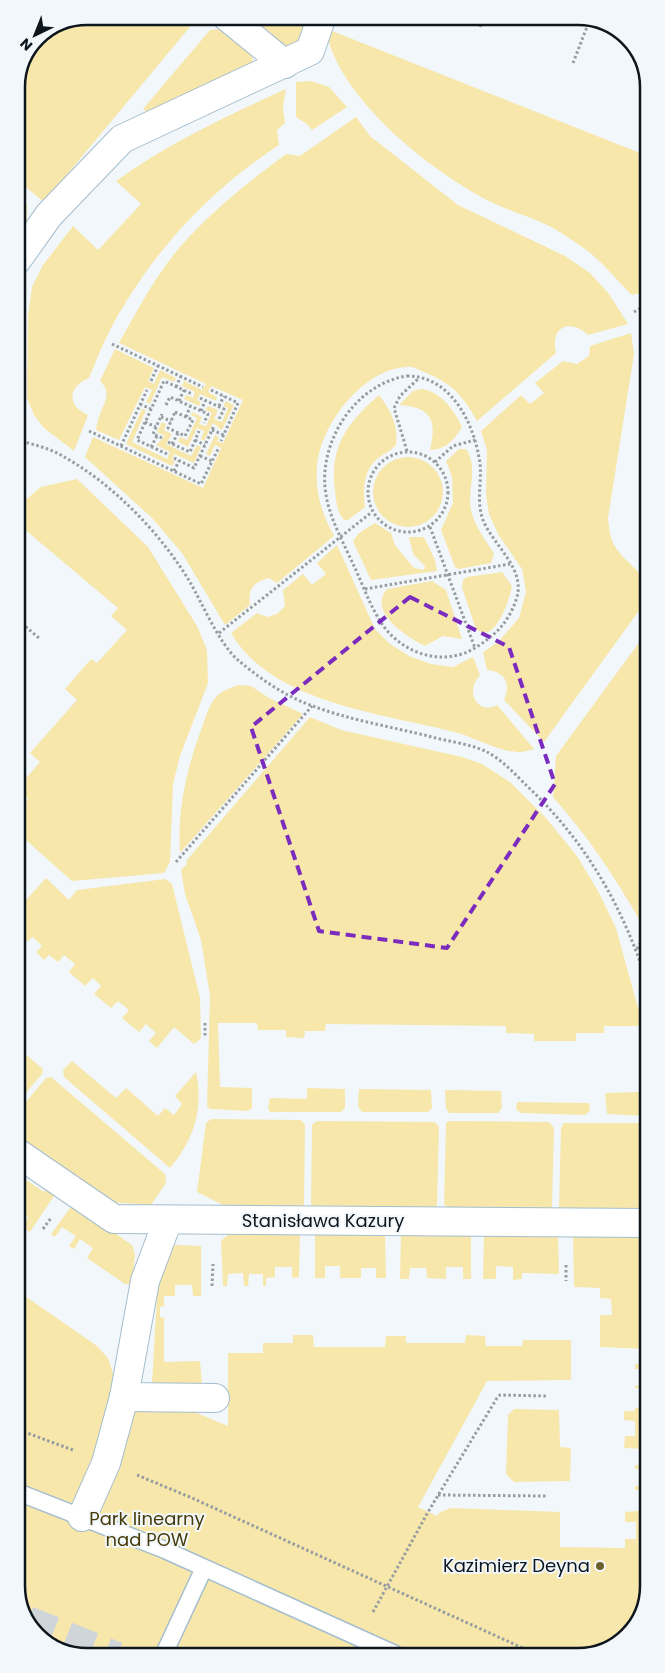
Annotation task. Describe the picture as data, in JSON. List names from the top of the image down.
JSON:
{
  "streets": {
    "street": ["Stanisława Kazury"]
  },
  "parks": ["Park linearny nad POW"],
  "places": ["Kazimierz Deyna"],
  "north": "bottom left"
}
